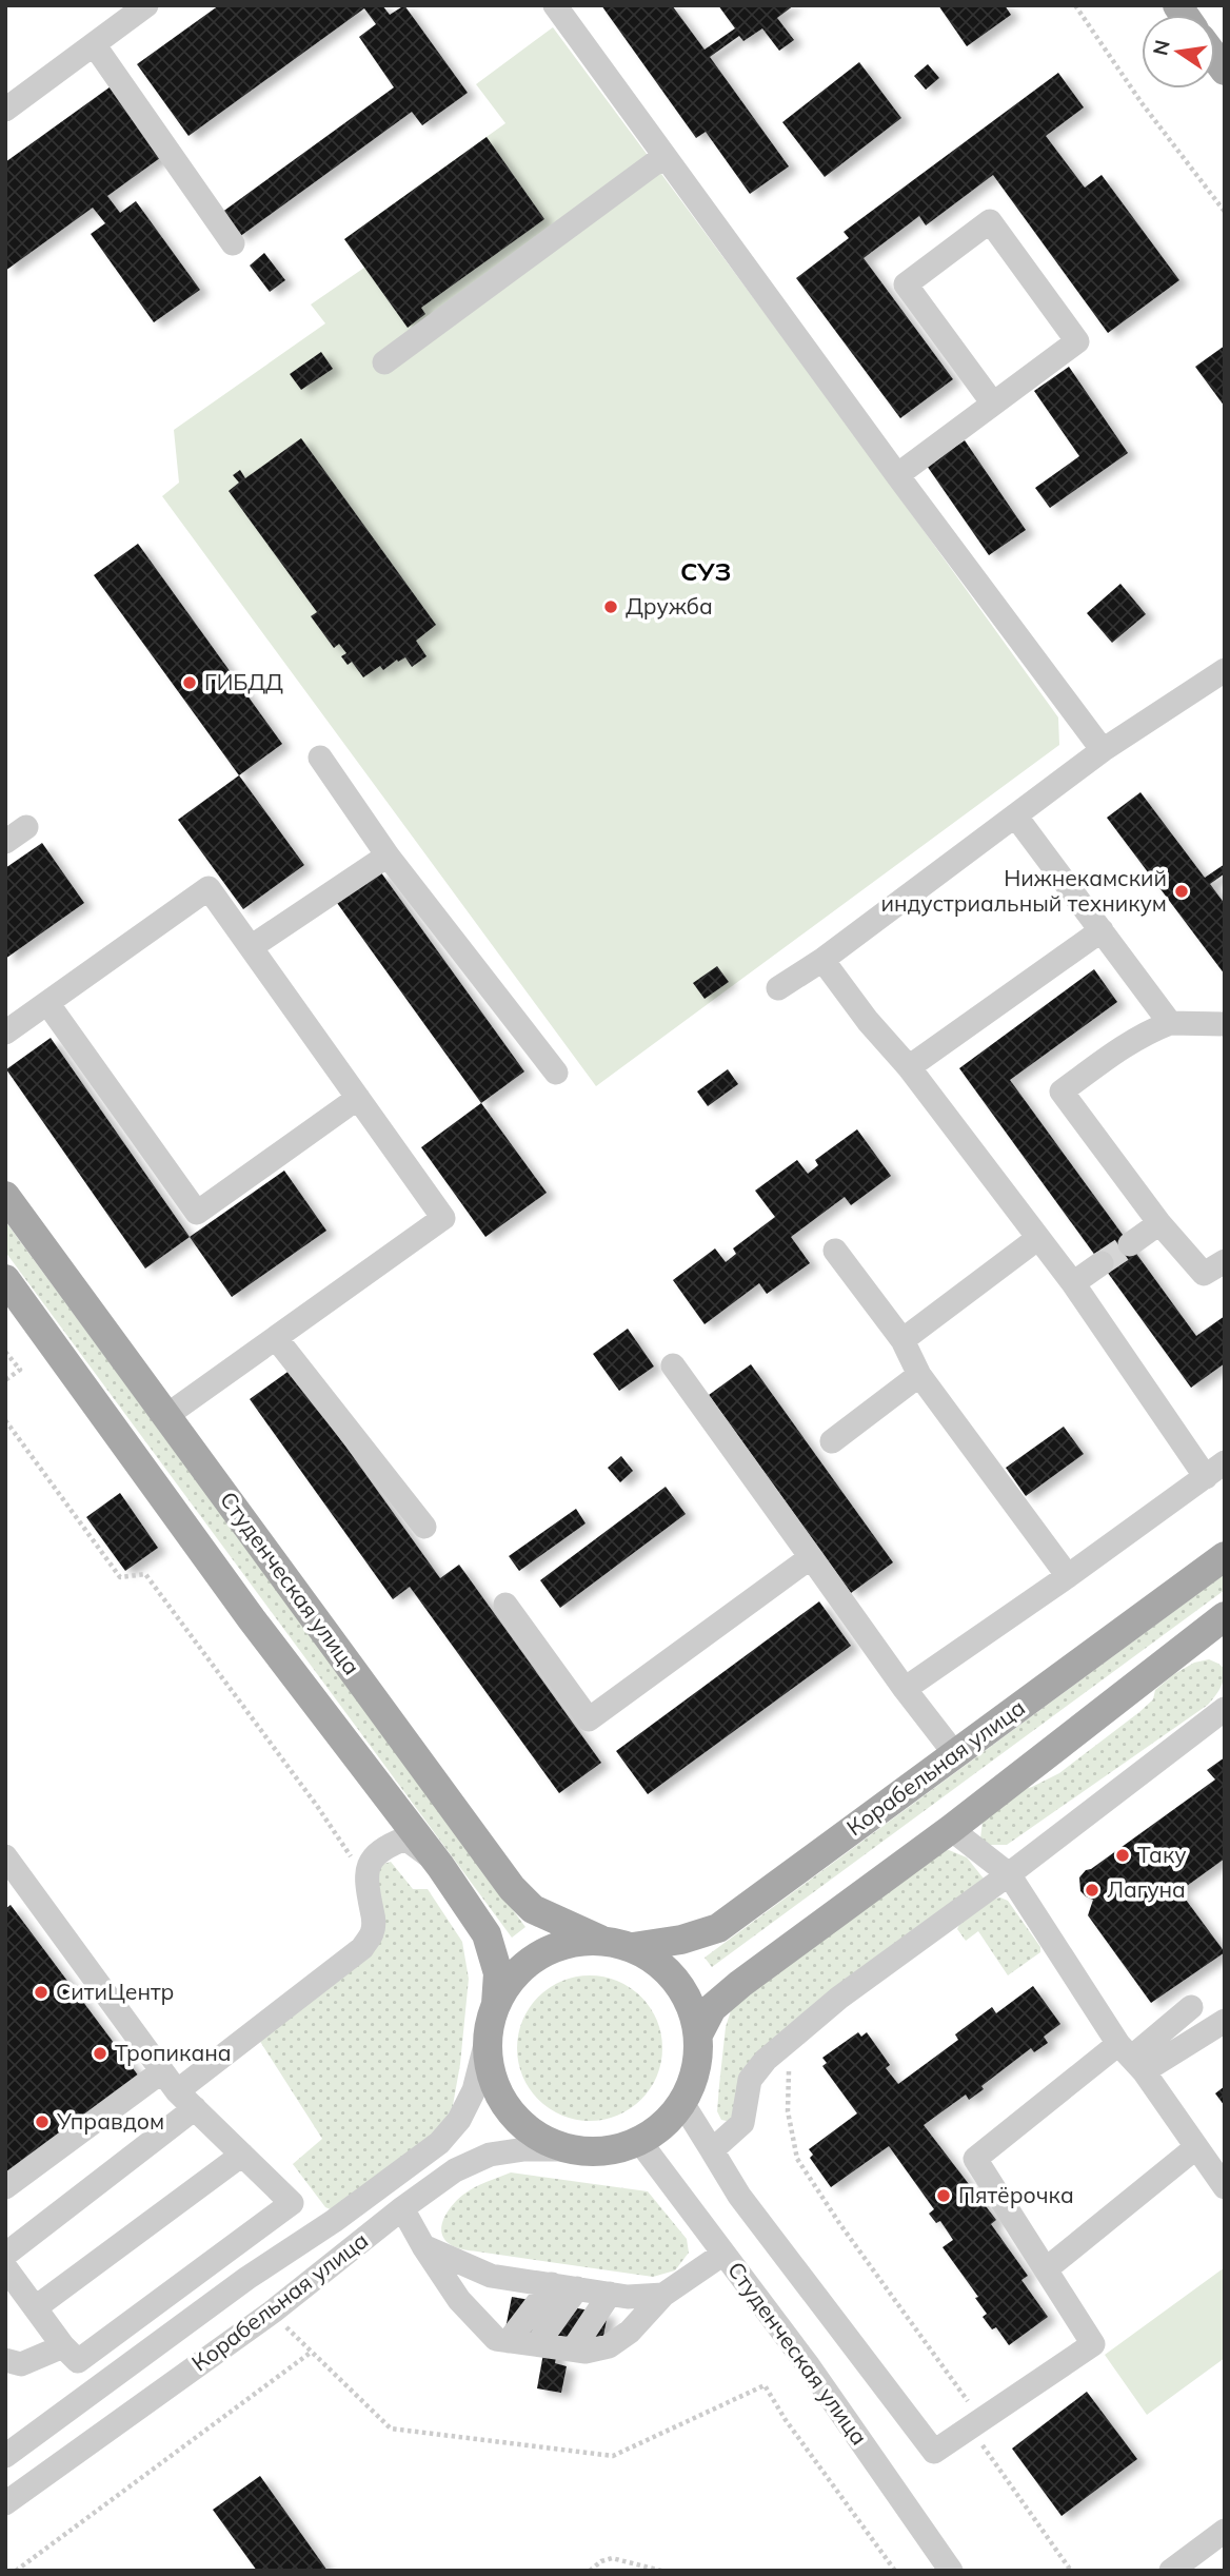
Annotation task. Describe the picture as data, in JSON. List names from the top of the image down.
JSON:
{
  "streets": {
    "main road": ["Студенческая улица", "Корабельная улица"]
  },
  "crossings": [
    ["Студенческая улица", "Корабельная улица"]
  ],
  "districts": ["СУЗ"],
  "places": [
    "Дружба",
    "ГИБДД",
    "Нижнекамский индустриальный техникум",
    "Таку",
    "Лагуна",
    "СитиЦентр",
    "Тропикана",
    "Управдом",
    "Пятёрочка"
  ],
  "north": "left"
}
